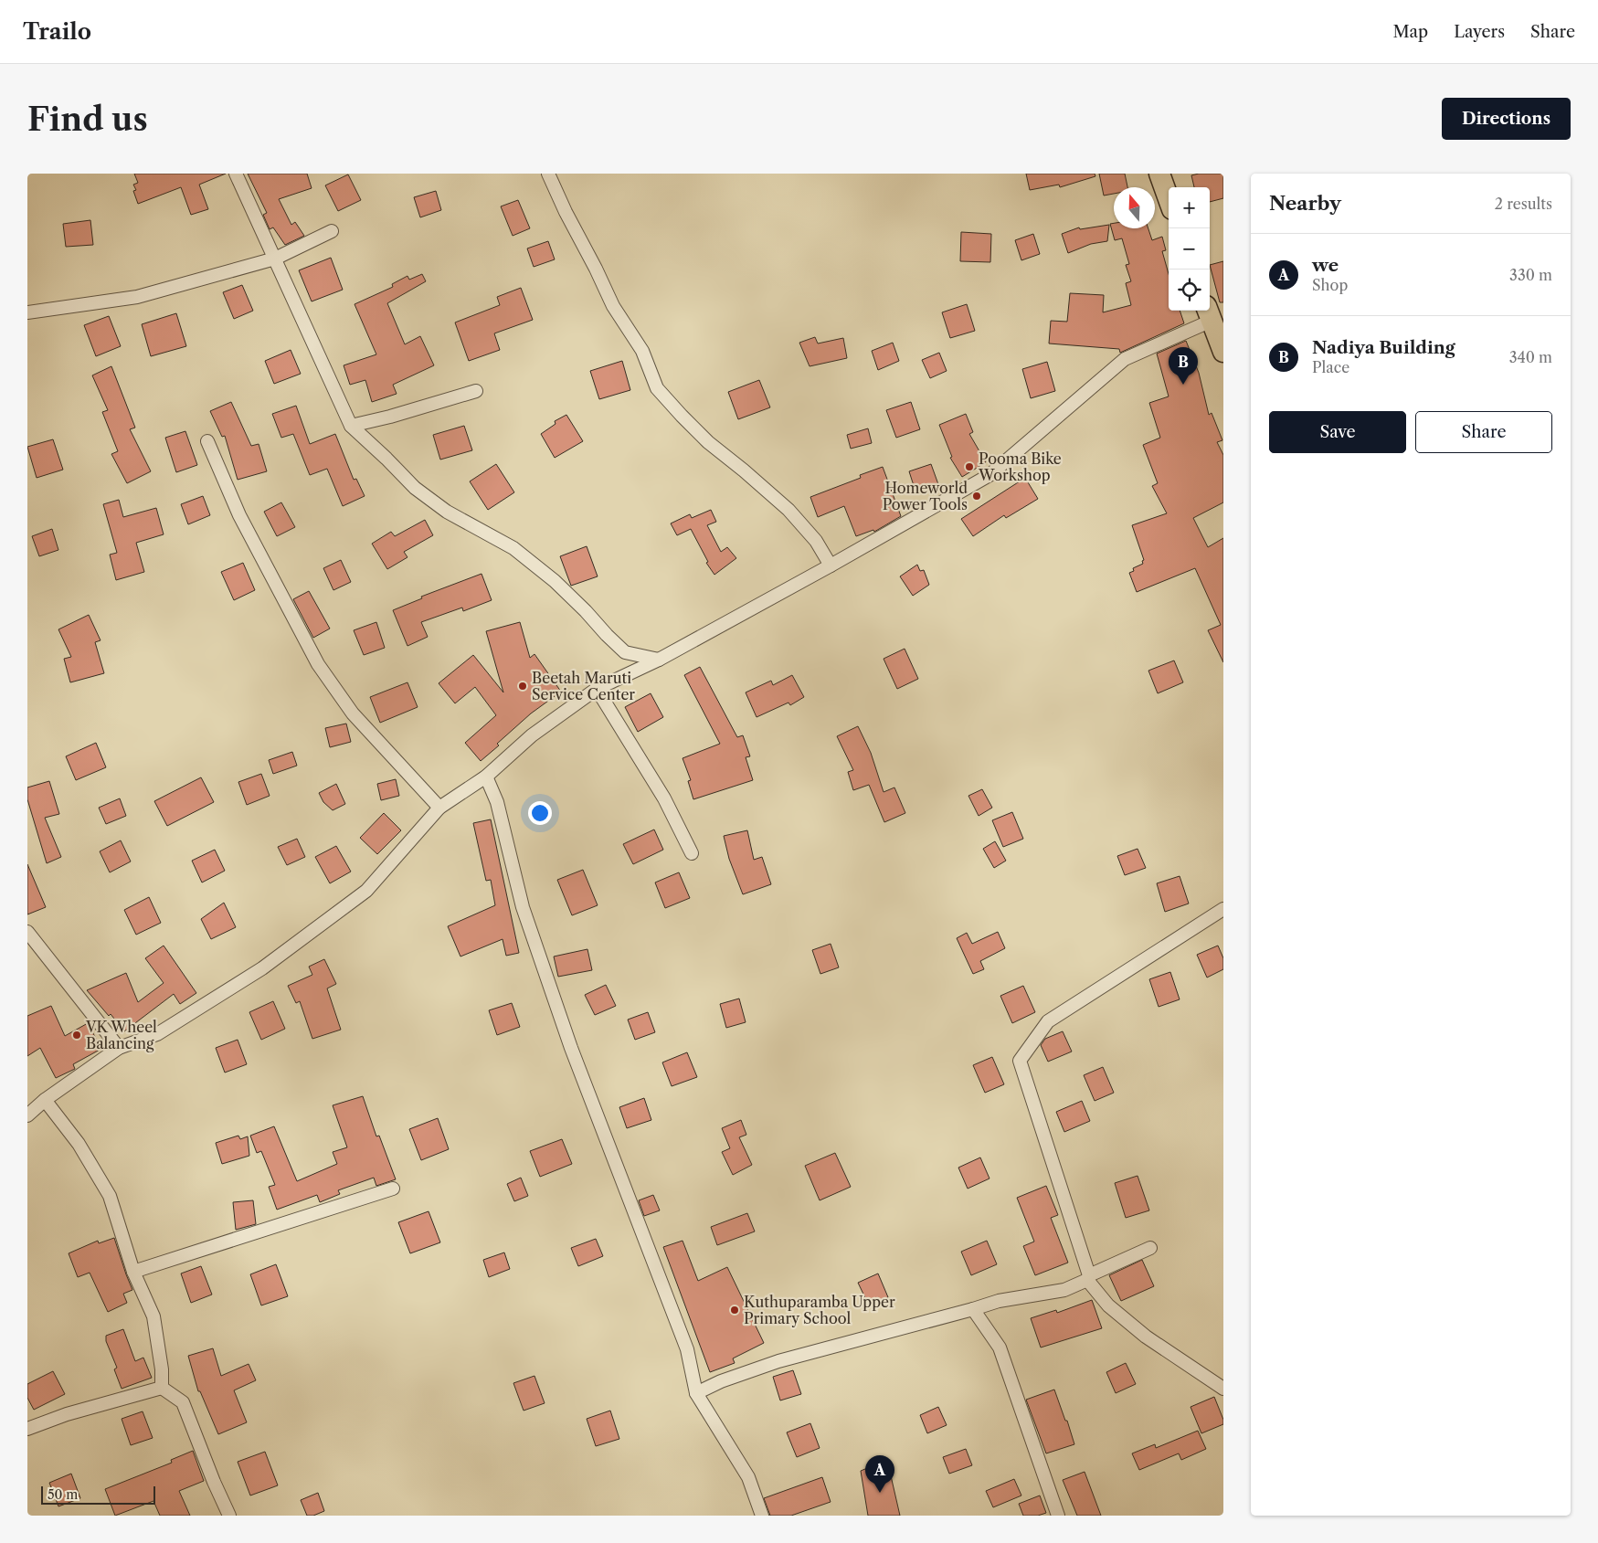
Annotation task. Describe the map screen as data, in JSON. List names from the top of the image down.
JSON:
{
  "places": [
    "Pooma Bike Workshop",
    "Homeworld Power Tools",
    "Beetah Maruti Service Center",
    "VK Wheel Balancing",
    "Kuthuparamba Upper Primary School"
  ],
  "scale_bar": "50 m",
  "north": "top",
  "page": {
    "header": "Trailo",
    "nav": ["Map", "Layers", "Share"],
    "buttons": [
      "Directions",
      ["Save", "Share"]
    ],
    "title": "Find us",
    "heading": ["Nearby", "2 results"],
    "map_buttons": ["+", "−"],
    "list": [
      {
        "mark": "A",
        "name": "we",
        "note": "Shop",
        "value": "330 m"
      },
      {
        "mark": "B",
        "name": "Nadiya Building",
        "note": "Place",
        "value": "340 m"
      }
    ],
    "pins": ["B", "A"],
    "scale": "50 m"
  }
}
